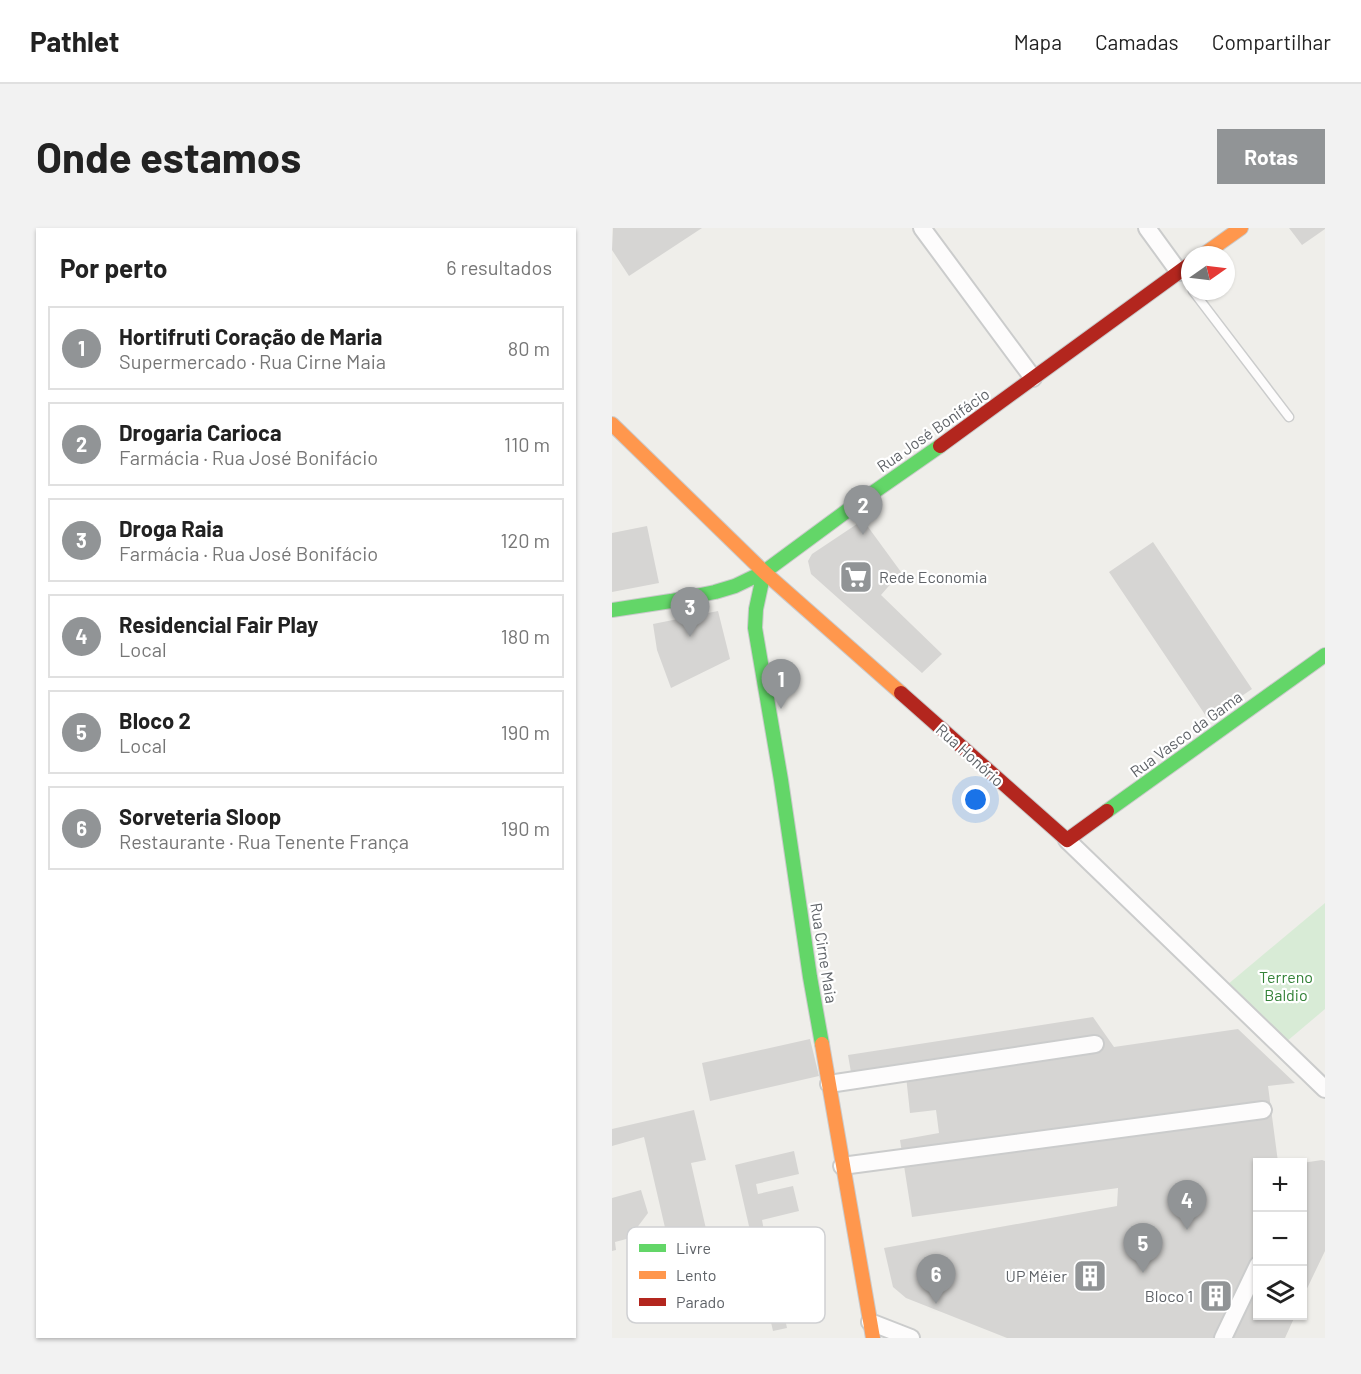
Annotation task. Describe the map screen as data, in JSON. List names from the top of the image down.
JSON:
{
  "streets": {
    "street": [
      "Rua José Bonifácio",
      "Rua Vasco da Gama",
      "Rua Honório",
      "Rua Cirne Maia"
    ]
  },
  "crossings": [
    ["Rua José Bonifácio", "Rua Honório"],
    ["Rua José Bonifácio", "Rua Cirne Maia"],
    ["Rua Vasco da Gama", "Rua Honório"],
    ["Rua Honório", "Rua Cirne Maia"]
  ],
  "parks": ["Terreno Baldio"],
  "places": {
    "supermarket": ["Rede Economia"],
    "building": ["UP Méier", "Bloco 1"]
  },
  "legend": ["Livre", "Lento", "Parado"],
  "north": "right",
  "page": {
    "header": "Pathlet",
    "nav": ["Mapa", "Camadas", "Compartilhar"],
    "buttons": "Rotas",
    "title": "Onde estamos",
    "heading": ["Por perto", "6 resultados"],
    "list": [
      {
        "mark": "1",
        "name": "Hortifruti Coração de Maria",
        "note": "Supermercado · Rua Cirne Maia",
        "value": "80 m"
      },
      {
        "mark": "2",
        "name": "Drogaria Carioca",
        "note": "Farmácia · Rua José Bonifácio",
        "value": "110 m"
      },
      {
        "mark": "3",
        "name": "Droga Raia",
        "note": "Farmácia · Rua José Bonifácio",
        "value": "120 m"
      },
      {
        "mark": "4",
        "name": "Residencial Fair Play",
        "note": "Local",
        "value": "180 m"
      },
      {
        "mark": "5",
        "name": "Bloco 2",
        "note": "Local",
        "value": "190 m"
      },
      {
        "mark": "6",
        "name": "Sorveteria Sloop",
        "note": "Restaurante · Rua Tenente França",
        "value": "190 m"
      }
    ],
    "pins": [
      "2",
      "3",
      "1",
      "4",
      "5",
      "6"
    ],
    "map_buttons": ["+", "−"]
  }
}
